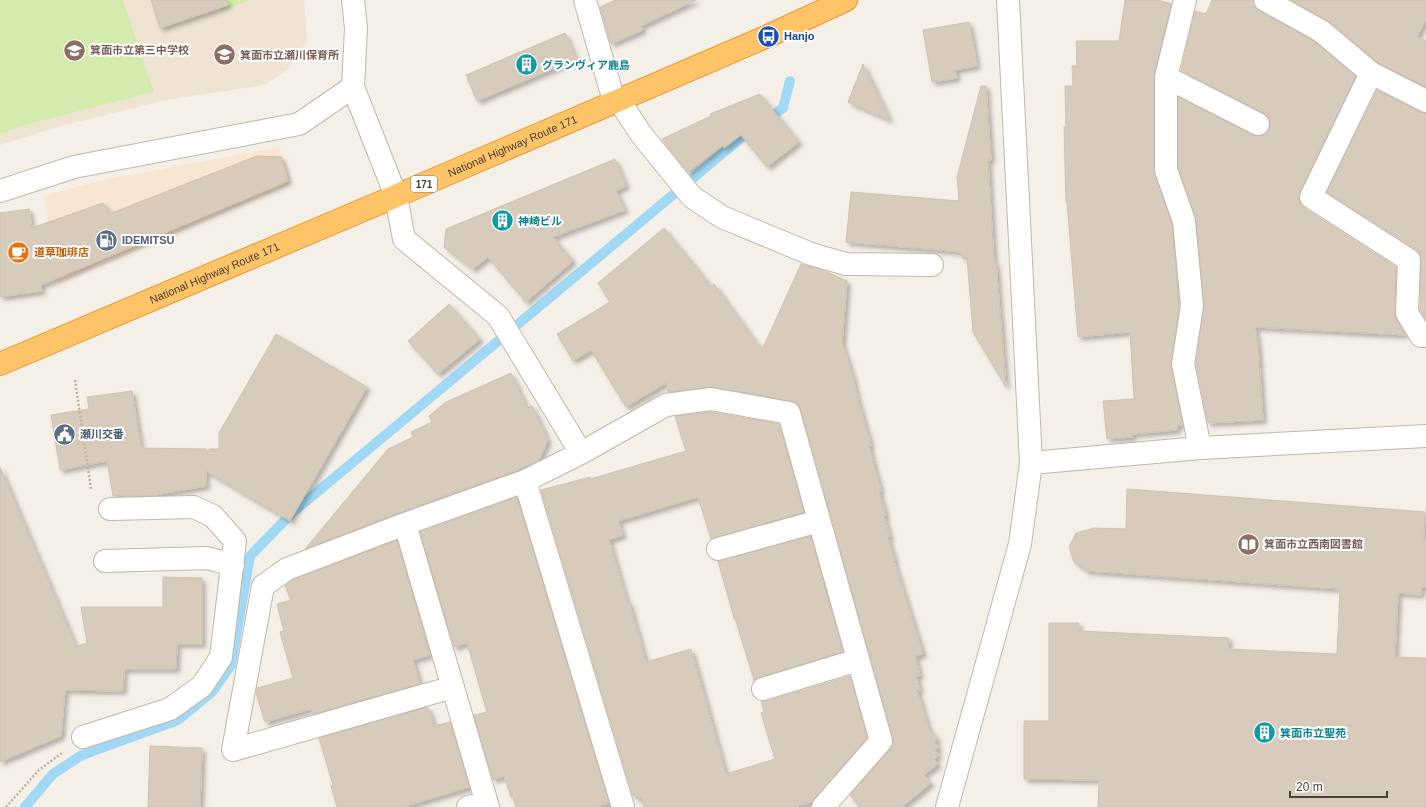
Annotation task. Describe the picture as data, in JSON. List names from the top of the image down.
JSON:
{
  "streets": {
    "highway": ["National Highway Route 171", "171"]
  },
  "places": {
    "bus stop": ["Hanjo"],
    "school or university": ["箕面市立第三中学校", "箕面市立瀬川保育所"],
    "building": ["グランヴィア鹿島", "神崎ビル", "箕面市立聖苑"],
    "fuel station": ["IDEMITSU"],
    "cafe": ["道草珈琲店"],
    "public building": ["瀬川交番"],
    "library": ["箕面市立西南図書館"]
  },
  "scale_bar": "20 m"
}
